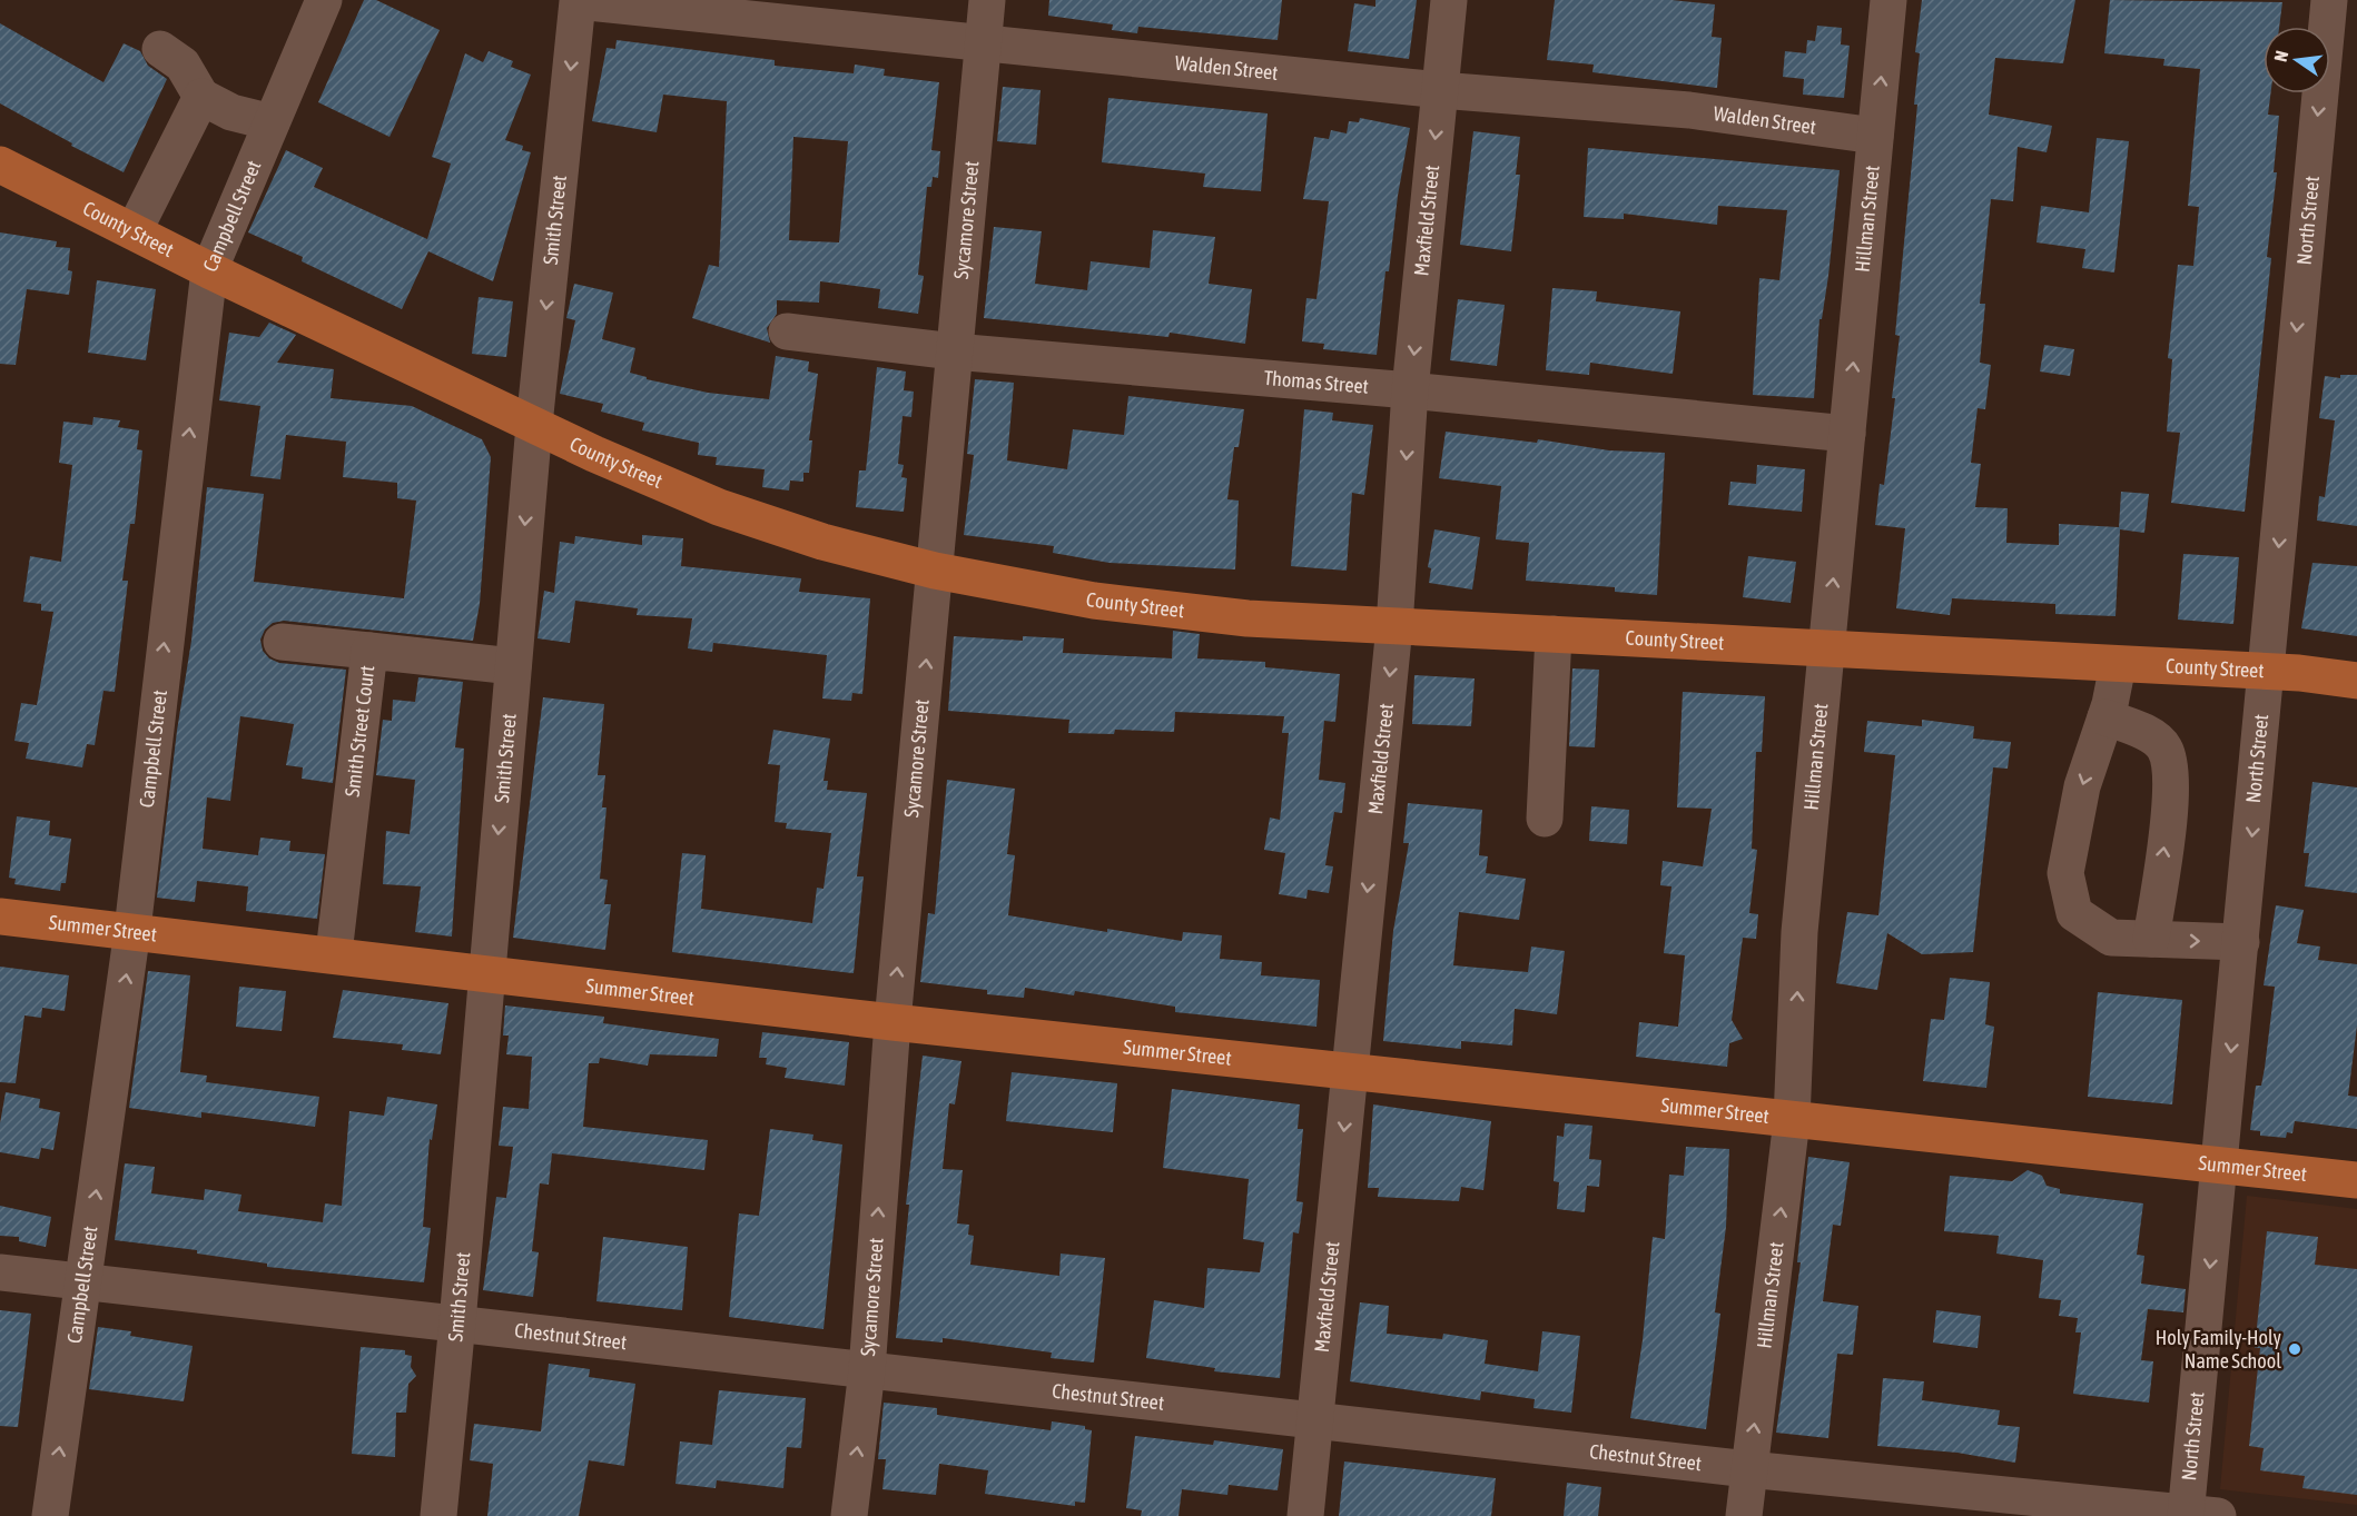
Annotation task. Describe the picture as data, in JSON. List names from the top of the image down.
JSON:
{
  "streets": {
    "main road": ["County Street", "Summer Street"],
    "street": [
      "Walden Street",
      "Campbell Street",
      "Sycamore Street",
      "Smith Street",
      "Maxfield Street",
      "Hillman Street",
      "North Street",
      "Thomas Street",
      "Smith Street Court",
      "Chestnut Street"
    ]
  },
  "crossings": [
    ["Walden Street", "Sycamore Street"],
    ["Walden Street", "Smith Street"],
    ["Walden Street", "Maxfield Street"],
    ["Walden Street", "Hillman Street"],
    ["Campbell Street", "County Street"],
    ["Campbell Street", "Summer Street"],
    ["Campbell Street", "Chestnut Street"],
    ["Sycamore Street", "County Street"],
    ["Sycamore Street", "Thomas Street"],
    ["Sycamore Street", "Summer Street"],
    ["Sycamore Street", "Chestnut Street"],
    ["Smith Street", "County Street"],
    ["Smith Street", "Smith Street Court"],
    ["Smith Street", "Summer Street"],
    ["Smith Street", "Chestnut Street"],
    ["Maxfield Street", "County Street"],
    ["Maxfield Street", "Thomas Street"],
    ["Maxfield Street", "Summer Street"],
    ["Maxfield Street", "Chestnut Street"],
    ["Hillman Street", "County Street"],
    ["Hillman Street", "Thomas Street"],
    ["Hillman Street", "Summer Street"],
    ["Hillman Street", "Chestnut Street"],
    ["North Street", "County Street"],
    ["North Street", "Summer Street"],
    ["North Street", "Chestnut Street"],
    ["Smith Street Court", "Summer Street"]
  ],
  "one_way": [
    "Campbell Street",
    "Sycamore Street",
    "Smith Street",
    "Maxfield Street",
    "Hillman Street",
    "North Street"
  ],
  "places": ["Holy Family-Holy Name School"],
  "north": "left"
}
